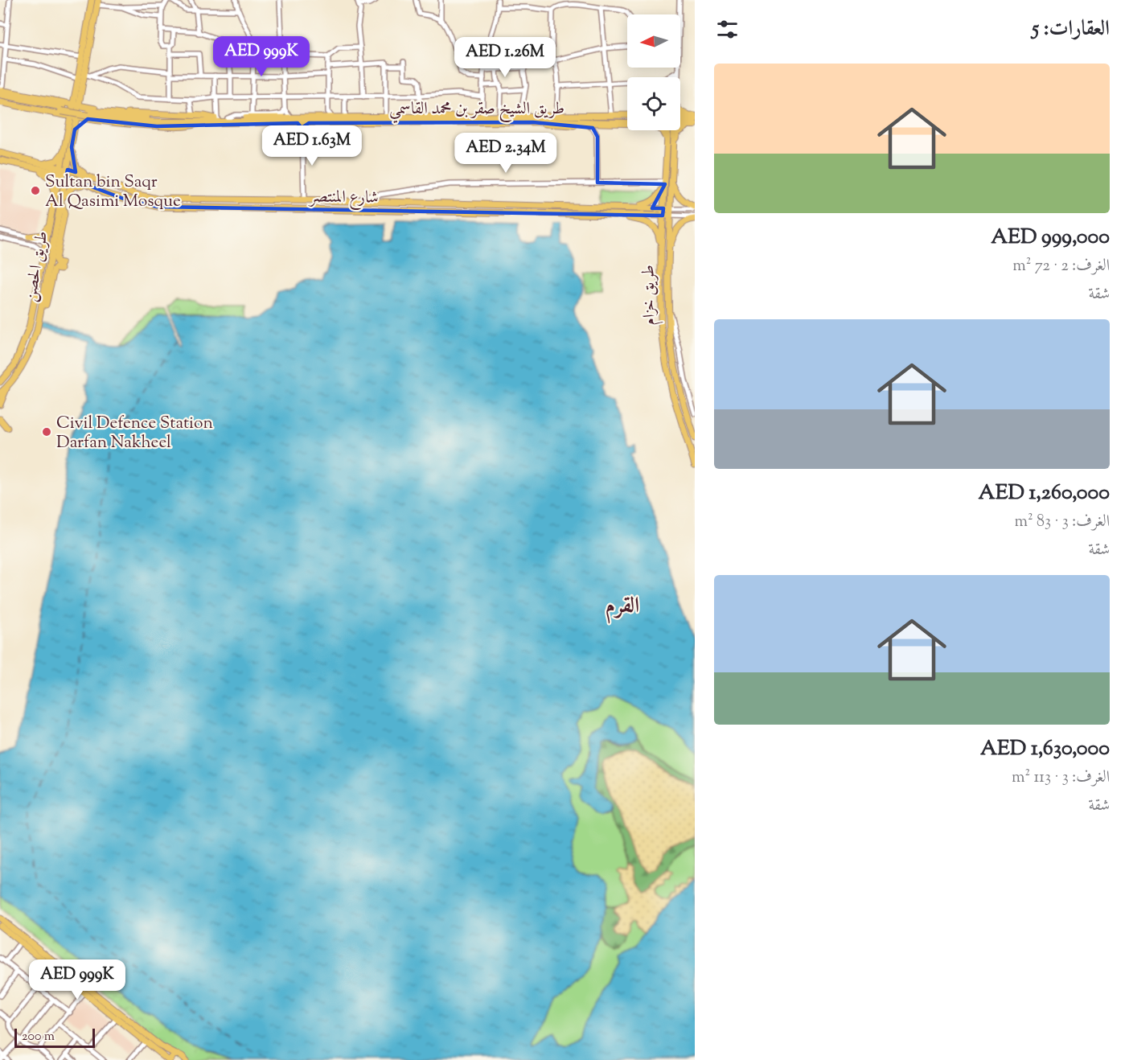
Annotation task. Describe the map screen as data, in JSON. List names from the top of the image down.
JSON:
{
  "streets": {
    "highway": ["طريق الشيخ صقر بن محمد القاسمي"],
    "main road": ["شارع المنتصر", "طريق الحصن", "طريق خزام"]
  },
  "crossings": [
    ["شارع المنتصر", "طريق الحصن"],
    ["شارع المنتصر", "طريق خزام"]
  ],
  "districts": ["القرم"],
  "places": ["Sultan bin Saqr Al Qasimi Mosque", "Civil Defence Station Darfan Nakheel"],
  "scale_bar": "200 m",
  "north": "left",
  "page": {
    "heading": "العقارات: 5",
    "price": [
      "AED 999K",
      "AED 1.26M",
      "AED 1.63M",
      "AED 2.34M",
      "AED 999K"
    ],
    "list": [
      {
        "name": "AED 999,000",
        "note": "الغرف: 2 · 72 m² · شقة"
      },
      {
        "name": "AED 1,260,000",
        "note": "الغرف: 3 · 83 m² · شقة"
      },
      {
        "name": "AED 1,630,000",
        "note": "الغرف: 3 · 113 m² · شقة"
      }
    ],
    "scale": "200 m"
  }
}
